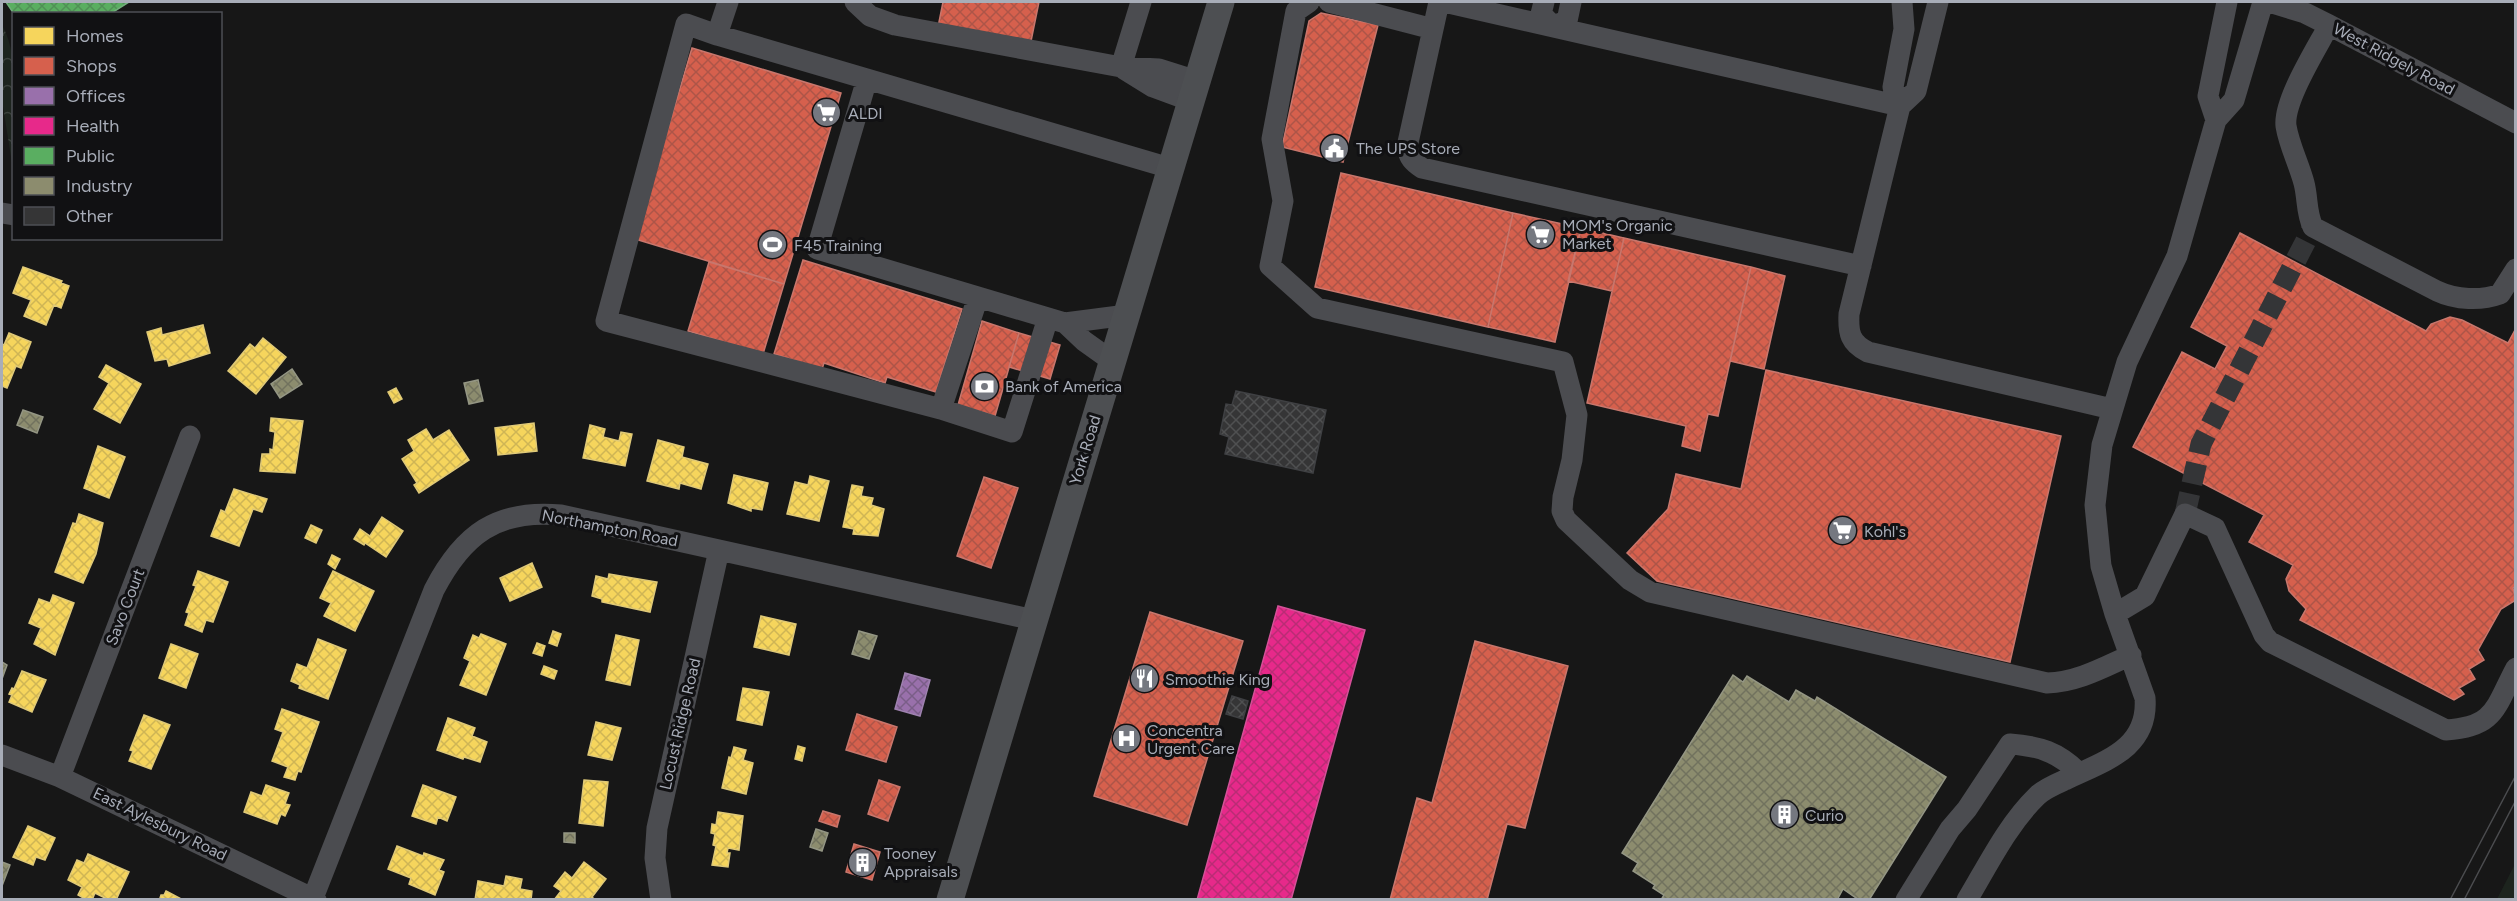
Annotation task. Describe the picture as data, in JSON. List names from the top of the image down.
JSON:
{
  "streets": {
    "main road": ["York Road"],
    "street": [
      "West Ridgely Road",
      "Northampton Road",
      "Savo Court",
      "Locust Ridge Road",
      "East Aylesbury Road"
    ]
  },
  "crossings": [
    ["York Road", "Northampton Road"],
    ["Northampton Road", "Locust Ridge Road"],
    ["Northampton Road", "East Aylesbury Road"],
    ["Savo Court", "East Aylesbury Road"]
  ],
  "places": {
    "supermarket": ["ALDI", "MOM's Organic Market", "Kohl's"],
    "public building": ["The UPS Store"],
    "sports": ["F45 Training"],
    "bank": ["Bank of America"],
    "restaurant": ["Smoothie King"],
    "hospital": ["Concentra Urgent Care"],
    "building": ["Curio", "Tooney Appraisals"]
  },
  "legend": [
    "Homes",
    "Shops",
    "Offices",
    "Health",
    "Public",
    "Industry",
    "Other"
  ]
}
